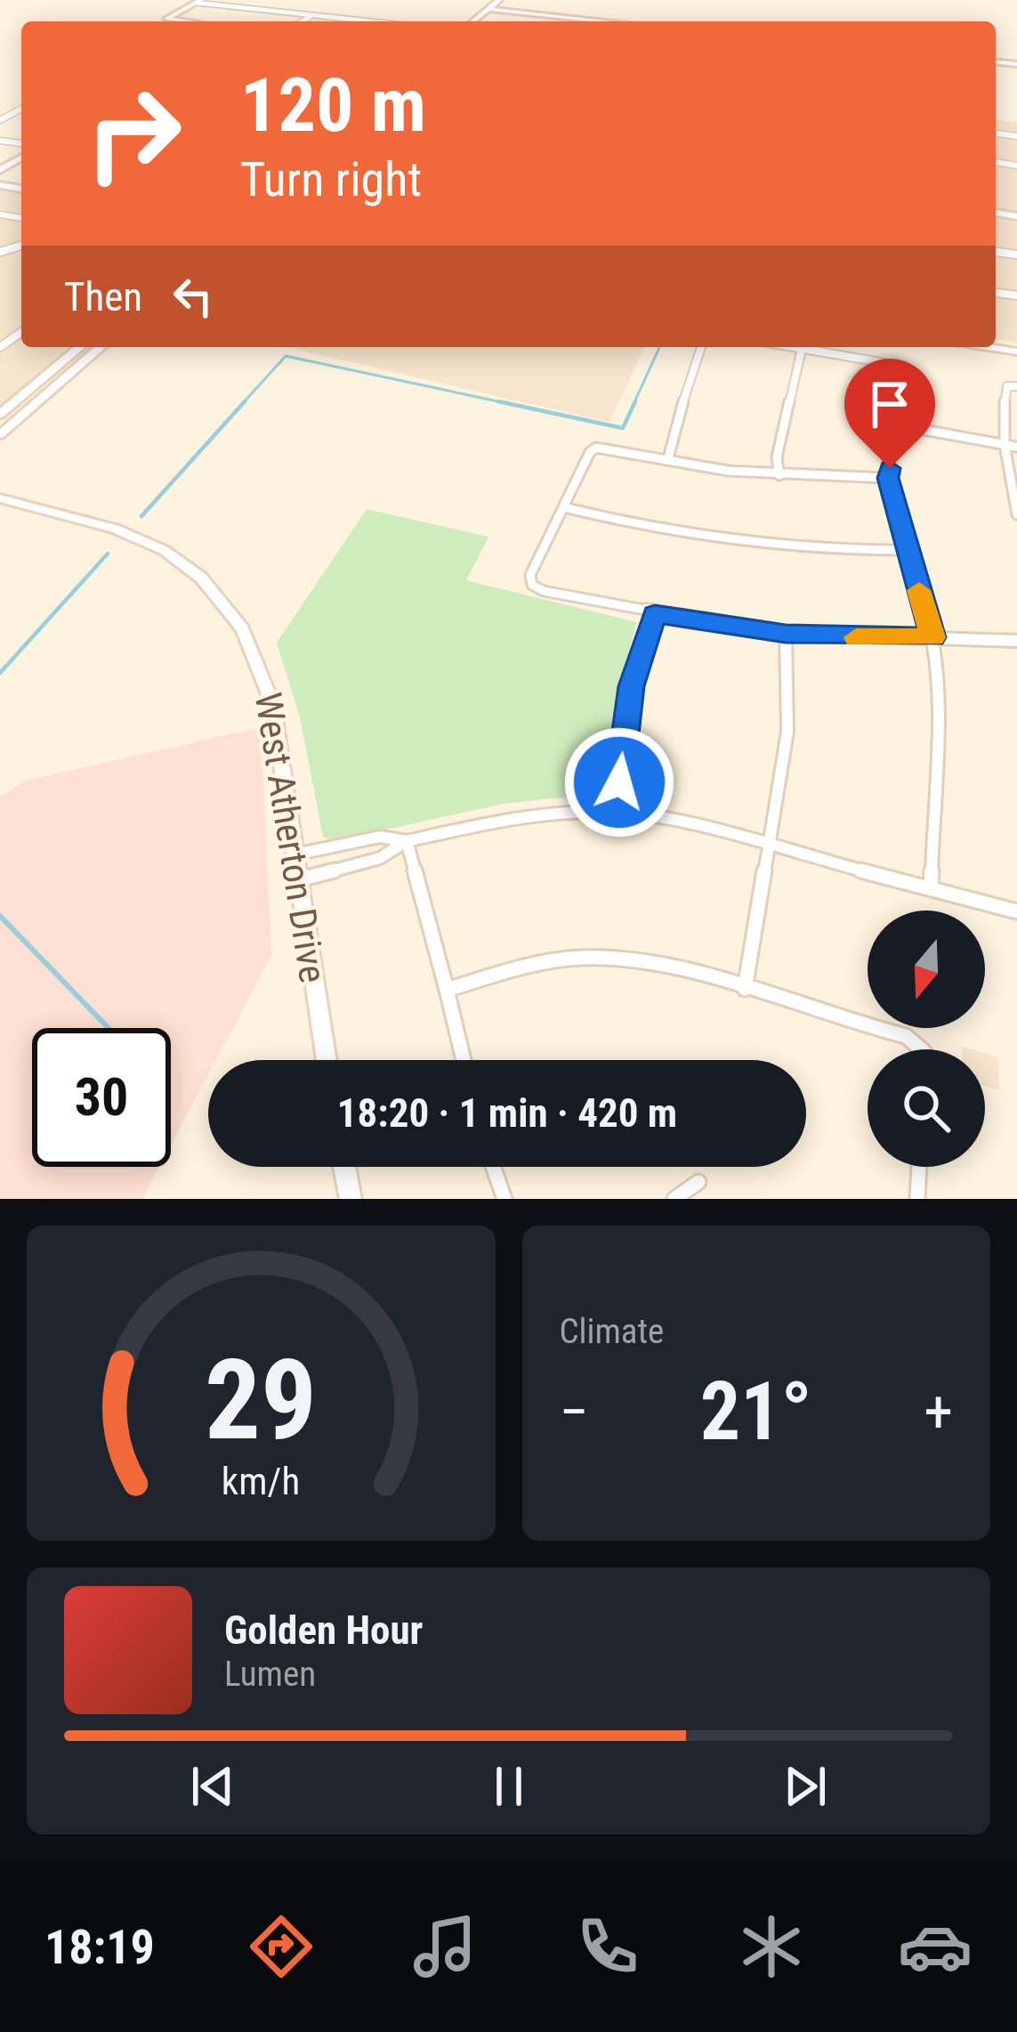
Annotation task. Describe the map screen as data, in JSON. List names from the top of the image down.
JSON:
{
  "streets": {
    "street": ["West Atherton Drive"]
  },
  "north": "bottom",
  "page": {
    "turn": ["120 m", "Turn right"],
    "then": "Then",
    "limit": "30",
    "trip": "18:20 · 1 min · 420 m",
    "tile": "Climate",
    "heat": ["−", "21°", "+"],
    "song": ["Golden Hour", "Lumen"],
    "tabs": "18:19",
    "gauge": ["29", "km/h"]
  }
}
